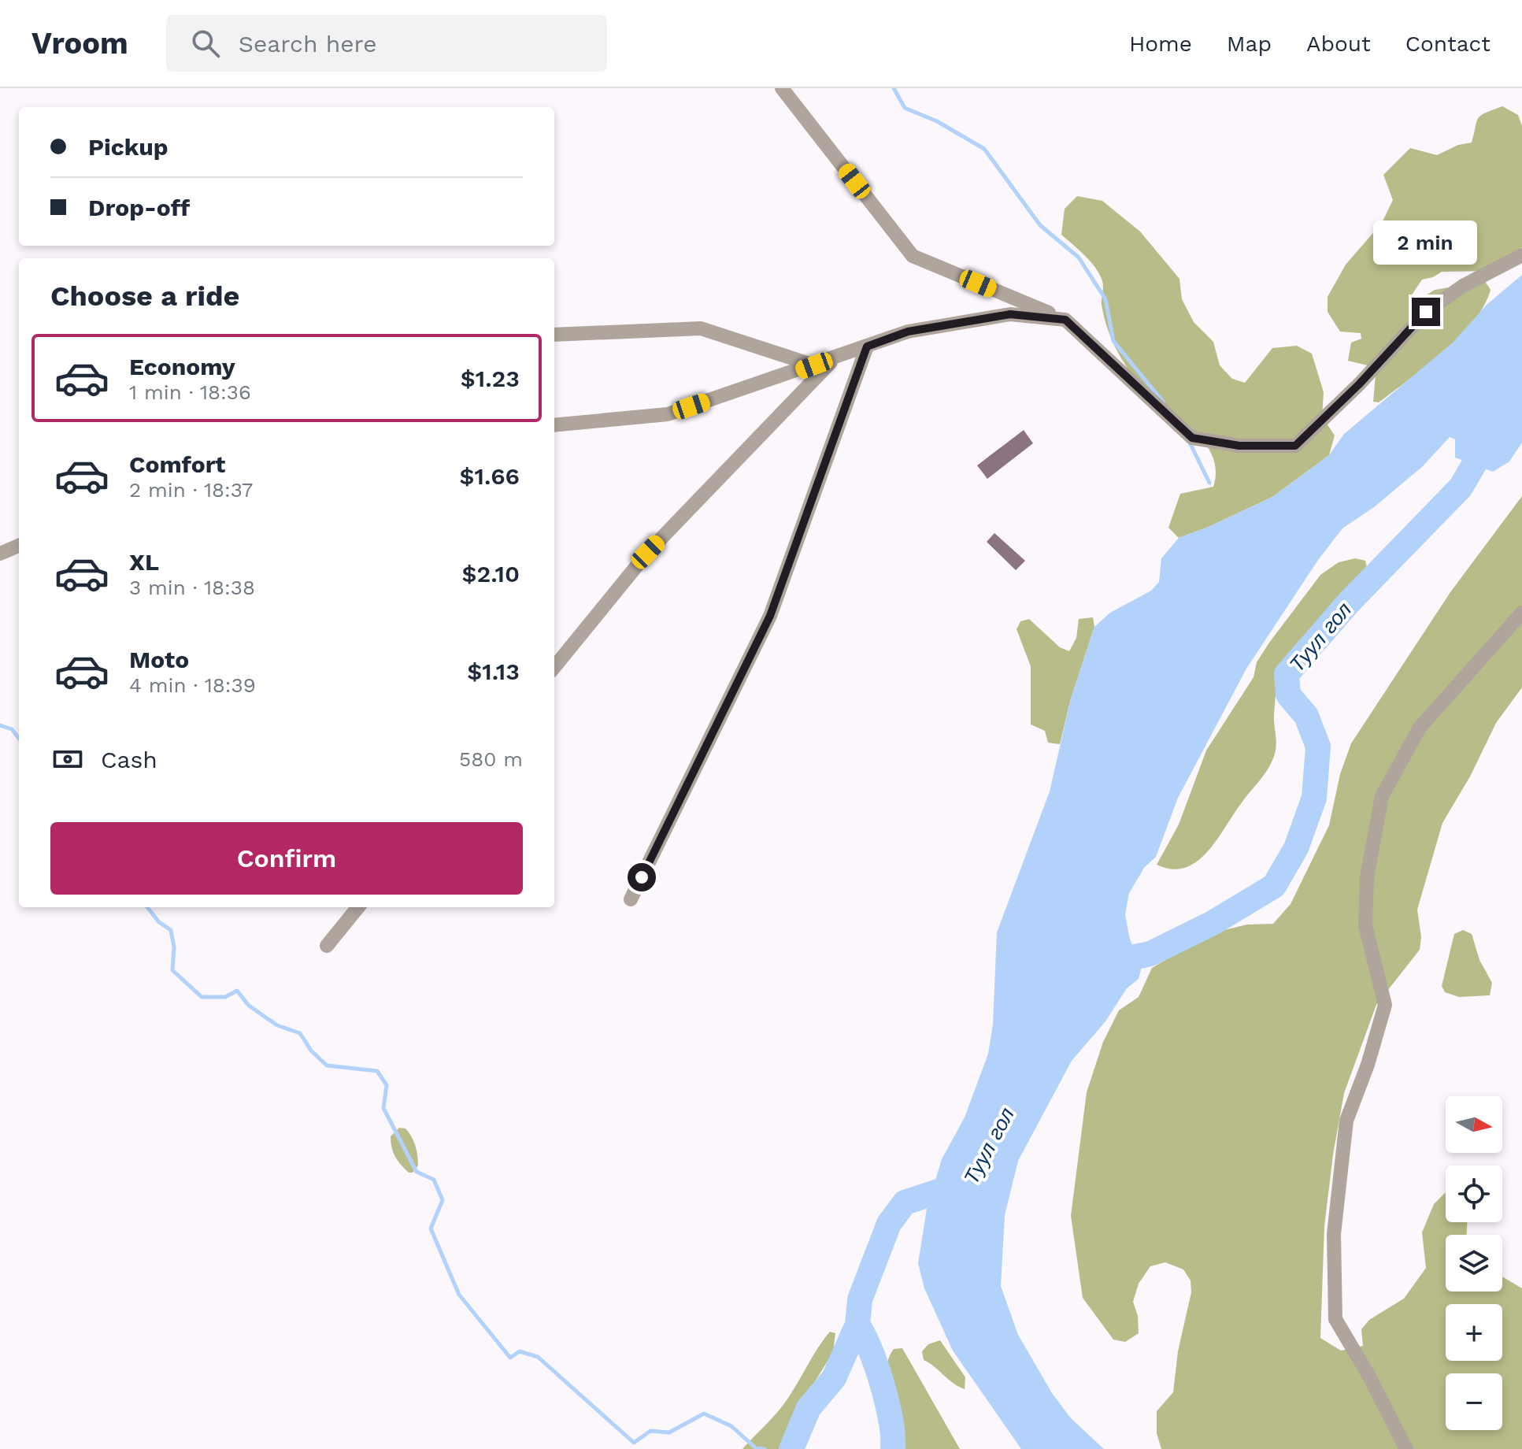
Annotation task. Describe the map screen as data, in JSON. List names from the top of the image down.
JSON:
{
  "water": ["Туул гол"],
  "north": "right",
  "page": {
    "header": "Vroom",
    "search": "Search here",
    "nav": [
      "Home",
      "Map",
      "About",
      "Contact"
    ],
    "banner": ["Pickup", "Drop-off"],
    "bubble": "2 min",
    "heading": "Choose a ride",
    "list": [
      {
        "name": "Economy",
        "note": "1 min · 18:36",
        "value": "$1.23"
      },
      {
        "name": "Comfort",
        "note": "2 min · 18:37",
        "value": "$1.66"
      },
      {
        "name": "XL",
        "note": "3 min · 18:38",
        "value": "$2.10"
      },
      {
        "name": "Moto",
        "note": "4 min · 18:39",
        "value": "$1.13"
      }
    ],
    "pay": ["Cash", "580 m"],
    "buttons": "Confirm",
    "map_buttons": ["+", "−"]
  }
}
